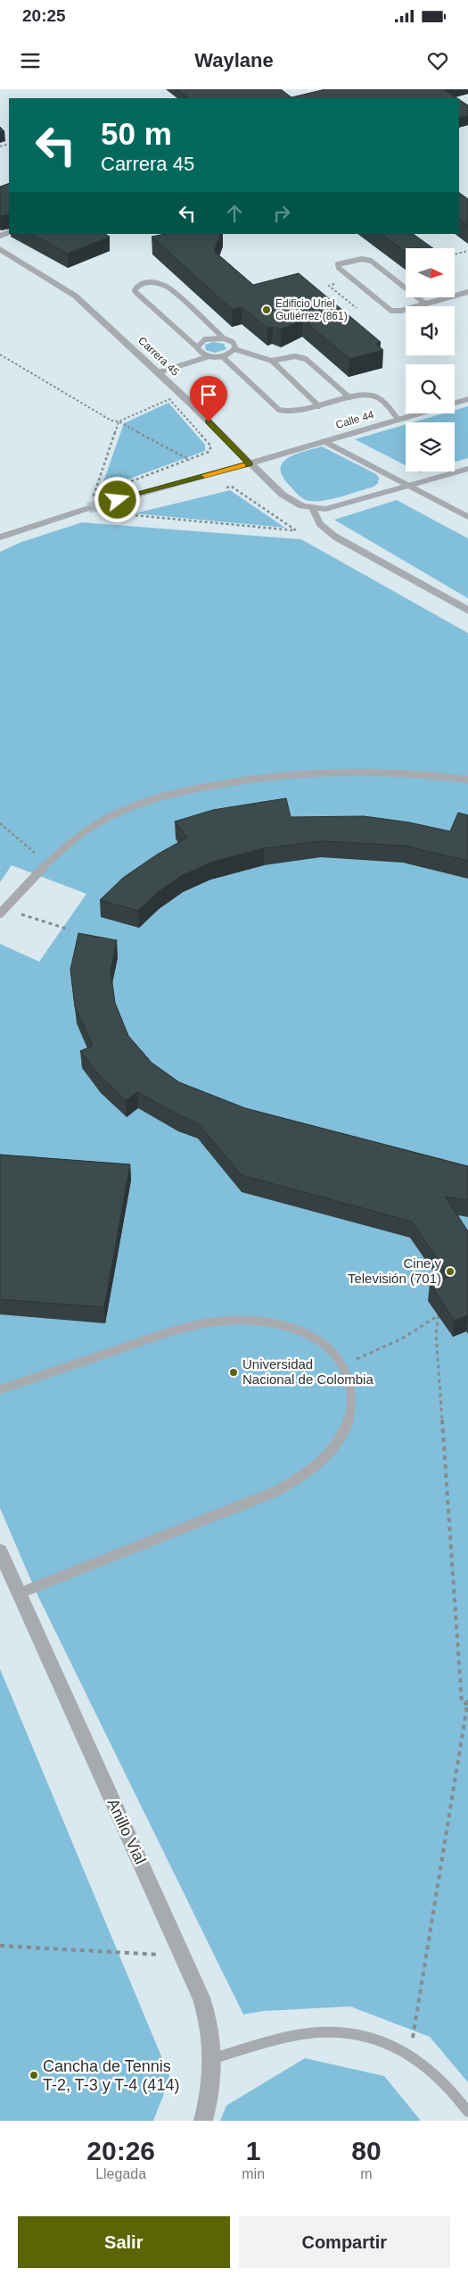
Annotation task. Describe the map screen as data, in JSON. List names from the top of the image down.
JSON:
{
  "streets": {
    "street": ["Carrera 45", "Calle 44", "Anillo Vial"]
  },
  "crossings": [
    ["Carrera 45", "Calle 44"]
  ],
  "places": [
    "Edificio Uriel Gutiérrez (861)",
    "Cine y Televisión (701)",
    "Universidad Nacional de Colombia",
    "Cancha de Tennis T-2, T-3 y T-4 (414)"
  ],
  "north": "right",
  "page": {
    "status": "20:25",
    "header": "Waylane",
    "turn": ["50 m", "Carrera 45"],
    "eta": [
      "20:26",
      "Llegada",
      "1",
      "min",
      "80",
      "m"
    ],
    "buttons": ["Salir", "Compartir"]
  }
}
